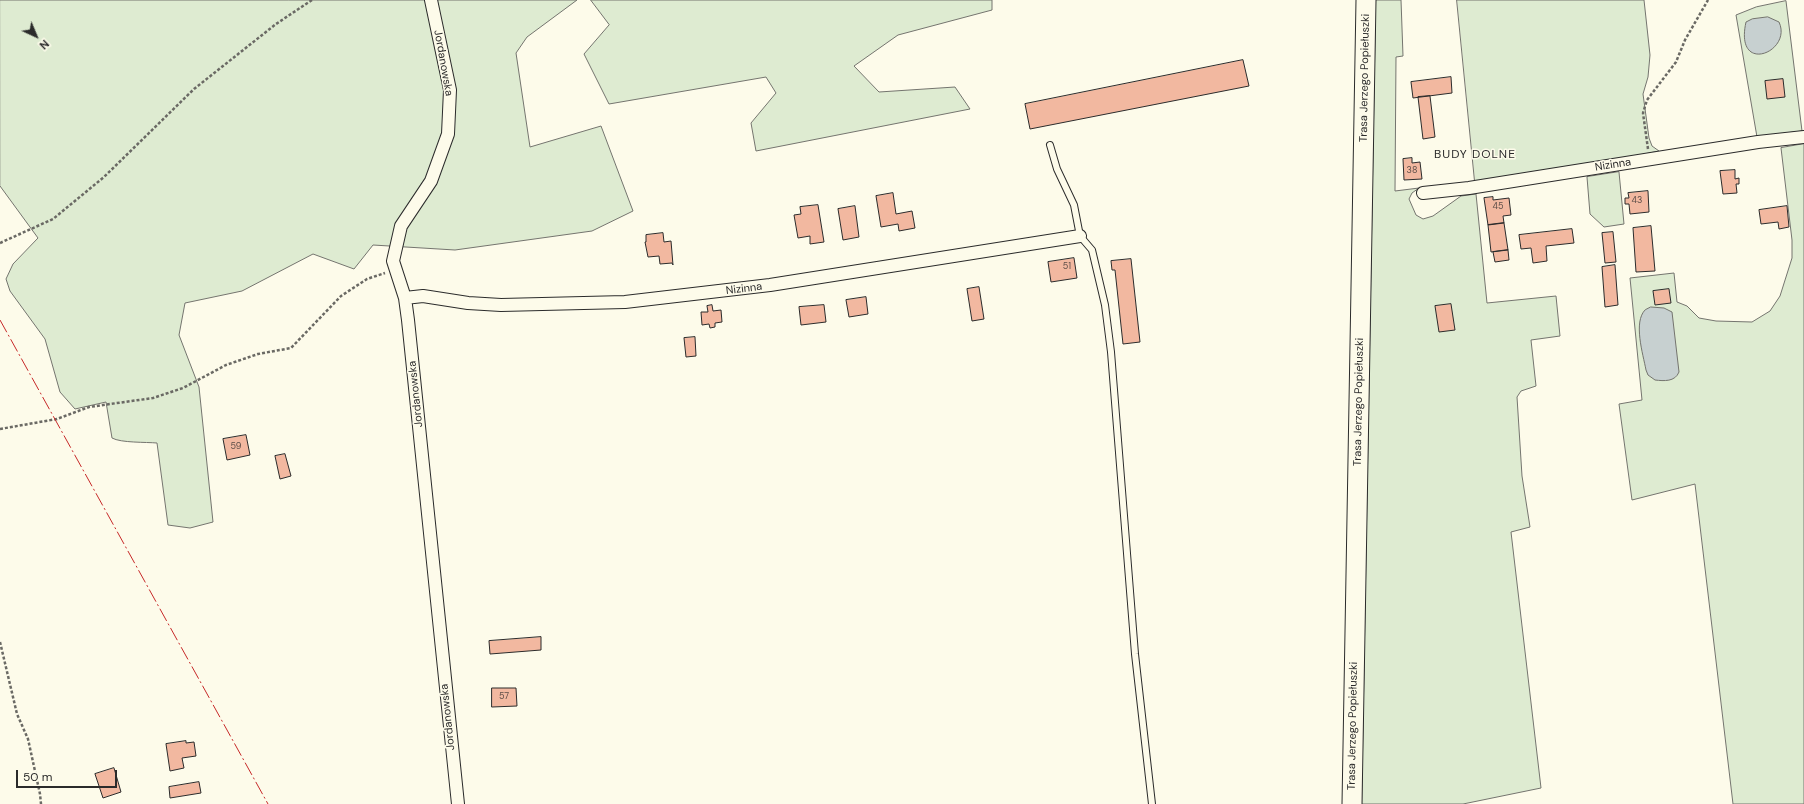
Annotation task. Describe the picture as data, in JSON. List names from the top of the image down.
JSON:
{
  "streets": {
    "main road": ["Trasa Jerzego Popiełuszki"],
    "street": ["Jordanowska", "Nizinna"]
  },
  "crossings": [
    ["Jordanowska", "Nizinna"]
  ],
  "districts": ["BUDY DOLNE"],
  "house_numbers": [
    "38",
    "43",
    "45",
    "51",
    "59",
    "57"
  ],
  "scale_bar": "50 m",
  "north": "bottom right"
}
